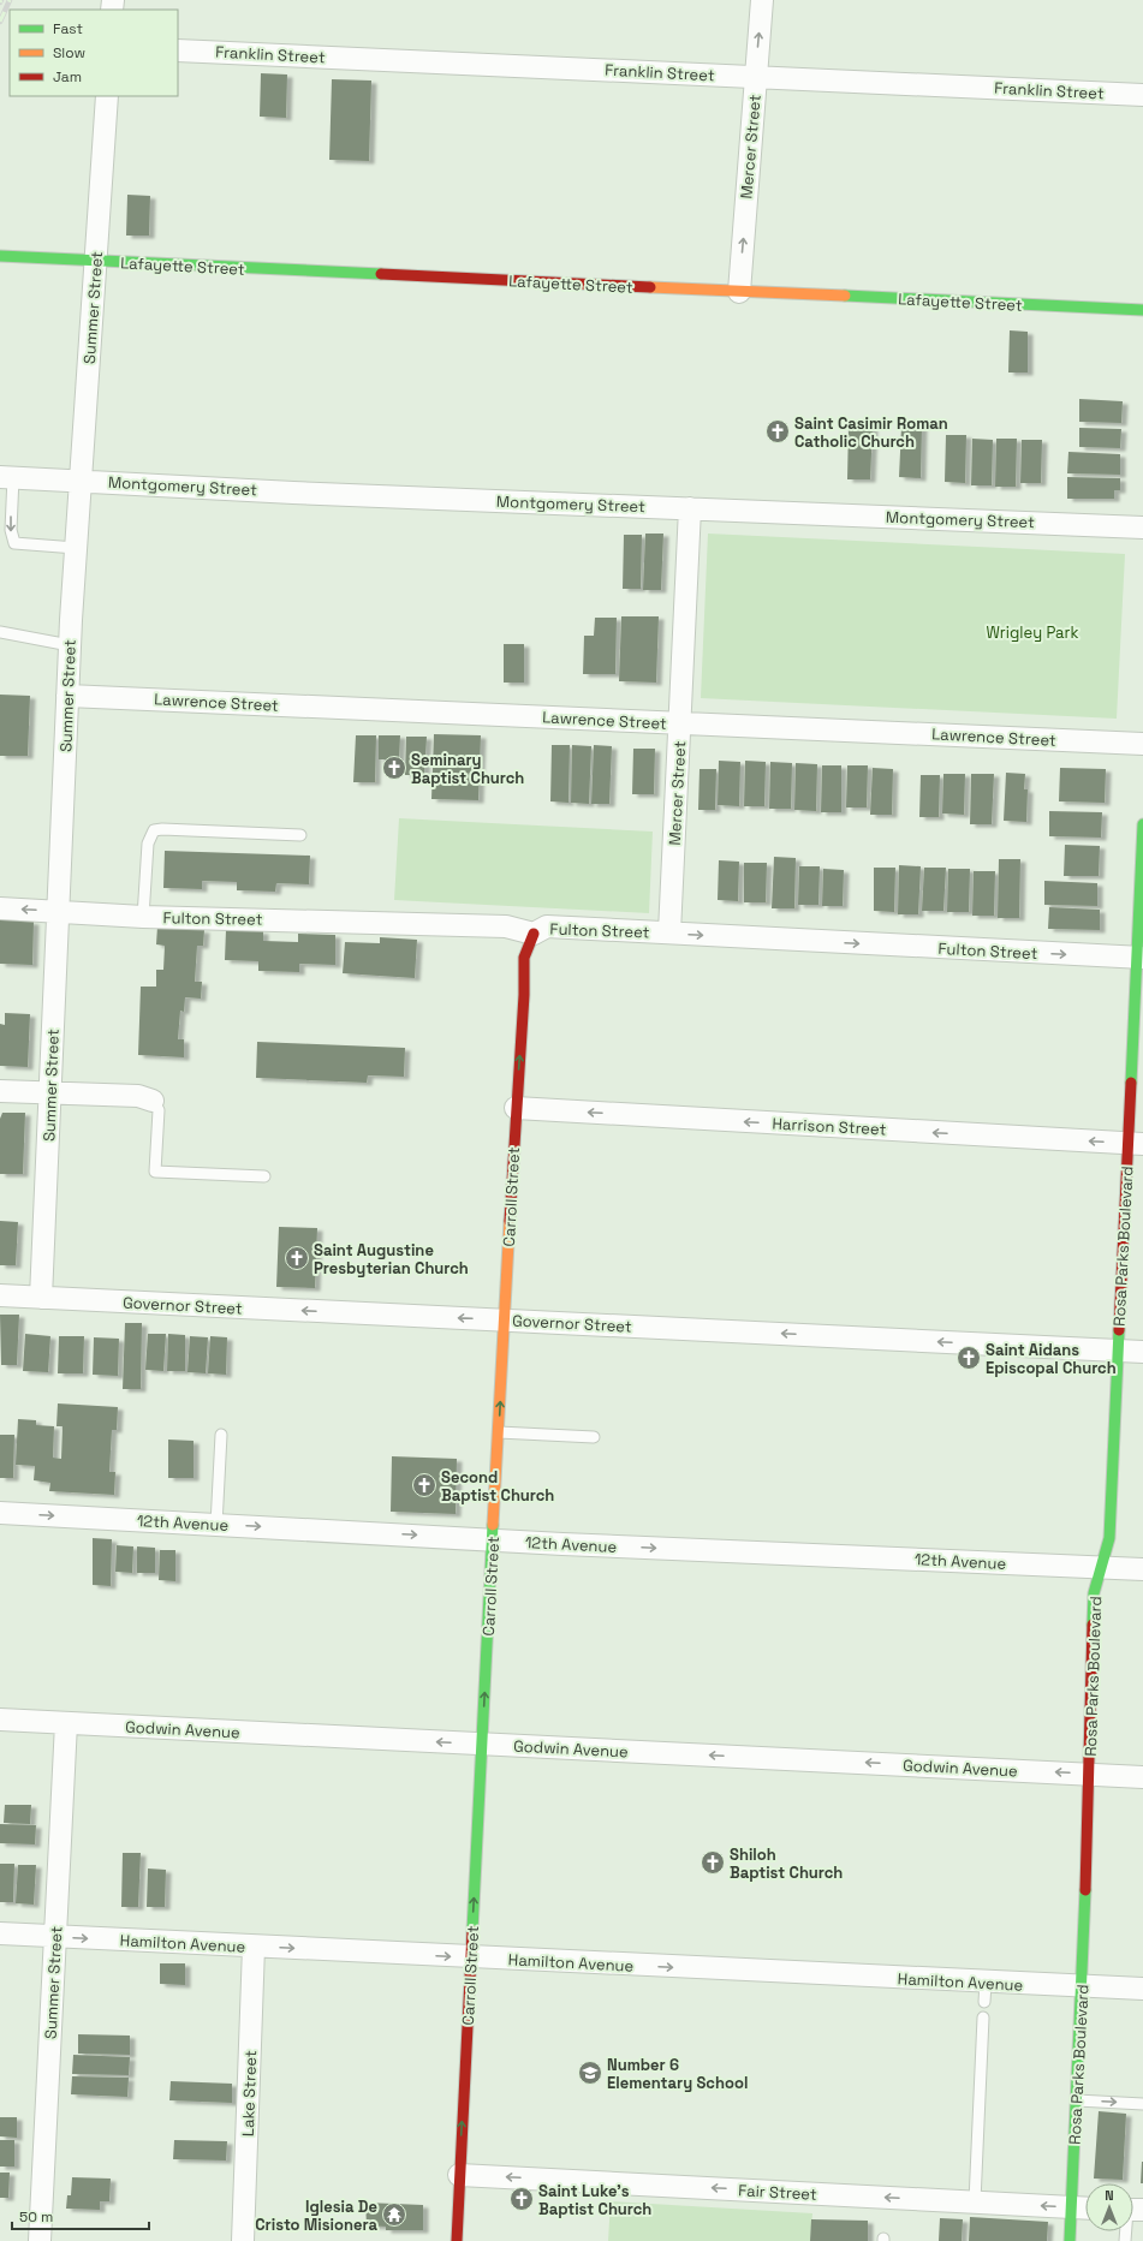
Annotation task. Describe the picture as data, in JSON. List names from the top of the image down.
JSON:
{
  "streets": {
    "street": [
      "Franklin Street",
      "Mercer Street",
      "Lafayette Street",
      "Summer Street",
      "Montgomery Street",
      "Lawrence Street",
      "Fulton Street",
      "Harrison Street",
      "Carroll Street",
      "Rosa Parks Boulevard",
      "Governor Street",
      "12th Avenue",
      "Godwin Avenue",
      "Hamilton Avenue",
      "Lake Street",
      "Fair Street"
    ]
  },
  "crossings": [
    ["Franklin Street", "Mercer Street"],
    ["Mercer Street", "Lafayette Street"],
    ["Mercer Street", "Montgomery Street"],
    ["Mercer Street", "Lawrence Street"],
    ["Mercer Street", "Fulton Street"],
    ["Lafayette Street", "Summer Street"],
    ["Summer Street", "Montgomery Street"],
    ["Summer Street", "Lawrence Street"],
    ["Summer Street", "Fulton Street"],
    ["Summer Street", "Governor Street"],
    ["Summer Street", "Godwin Avenue"],
    ["Summer Street", "Hamilton Avenue"],
    ["Fulton Street", "Carroll Street"],
    ["Fulton Street", "Rosa Parks Boulevard"],
    ["Harrison Street", "Carroll Street"],
    ["Harrison Street", "Rosa Parks Boulevard"],
    ["Carroll Street", "Governor Street"],
    ["Carroll Street", "12th Avenue"],
    ["Carroll Street", "Godwin Avenue"],
    ["Carroll Street", "Hamilton Avenue"],
    ["Carroll Street", "Fair Street"],
    ["Rosa Parks Boulevard", "Governor Street"],
    ["Rosa Parks Boulevard", "12th Avenue"],
    ["Rosa Parks Boulevard", "Godwin Avenue"],
    ["Rosa Parks Boulevard", "Hamilton Avenue"],
    ["Rosa Parks Boulevard", "Fair Street"],
    ["Hamilton Avenue", "Lake Street"]
  ],
  "one_way": [
    "Mercer Street",
    "Harrison Street",
    "Carroll Street",
    "Governor Street",
    "12th Avenue",
    "Godwin Avenue",
    "Hamilton Avenue",
    "Fair Street"
  ],
  "parks": ["Wrigley Park"],
  "places": {
    "church": [
      "Saint Casimir Roman Catholic Church",
      "Seminary Baptist Church",
      "Saint Augustine Presbyterian Church",
      "Saint Aidans Episcopal Church",
      "Second Baptist Church",
      "Shiloh Baptist Church",
      "Saint Luke's Baptist Church"
    ],
    "school or university": ["Number 6 Elementary School"],
    "temple": ["Iglesia De Cristo Misionera"]
  },
  "legend": ["Fast", "Slow", "Jam"],
  "scale_bar": "50 m",
  "north": "top"
}
